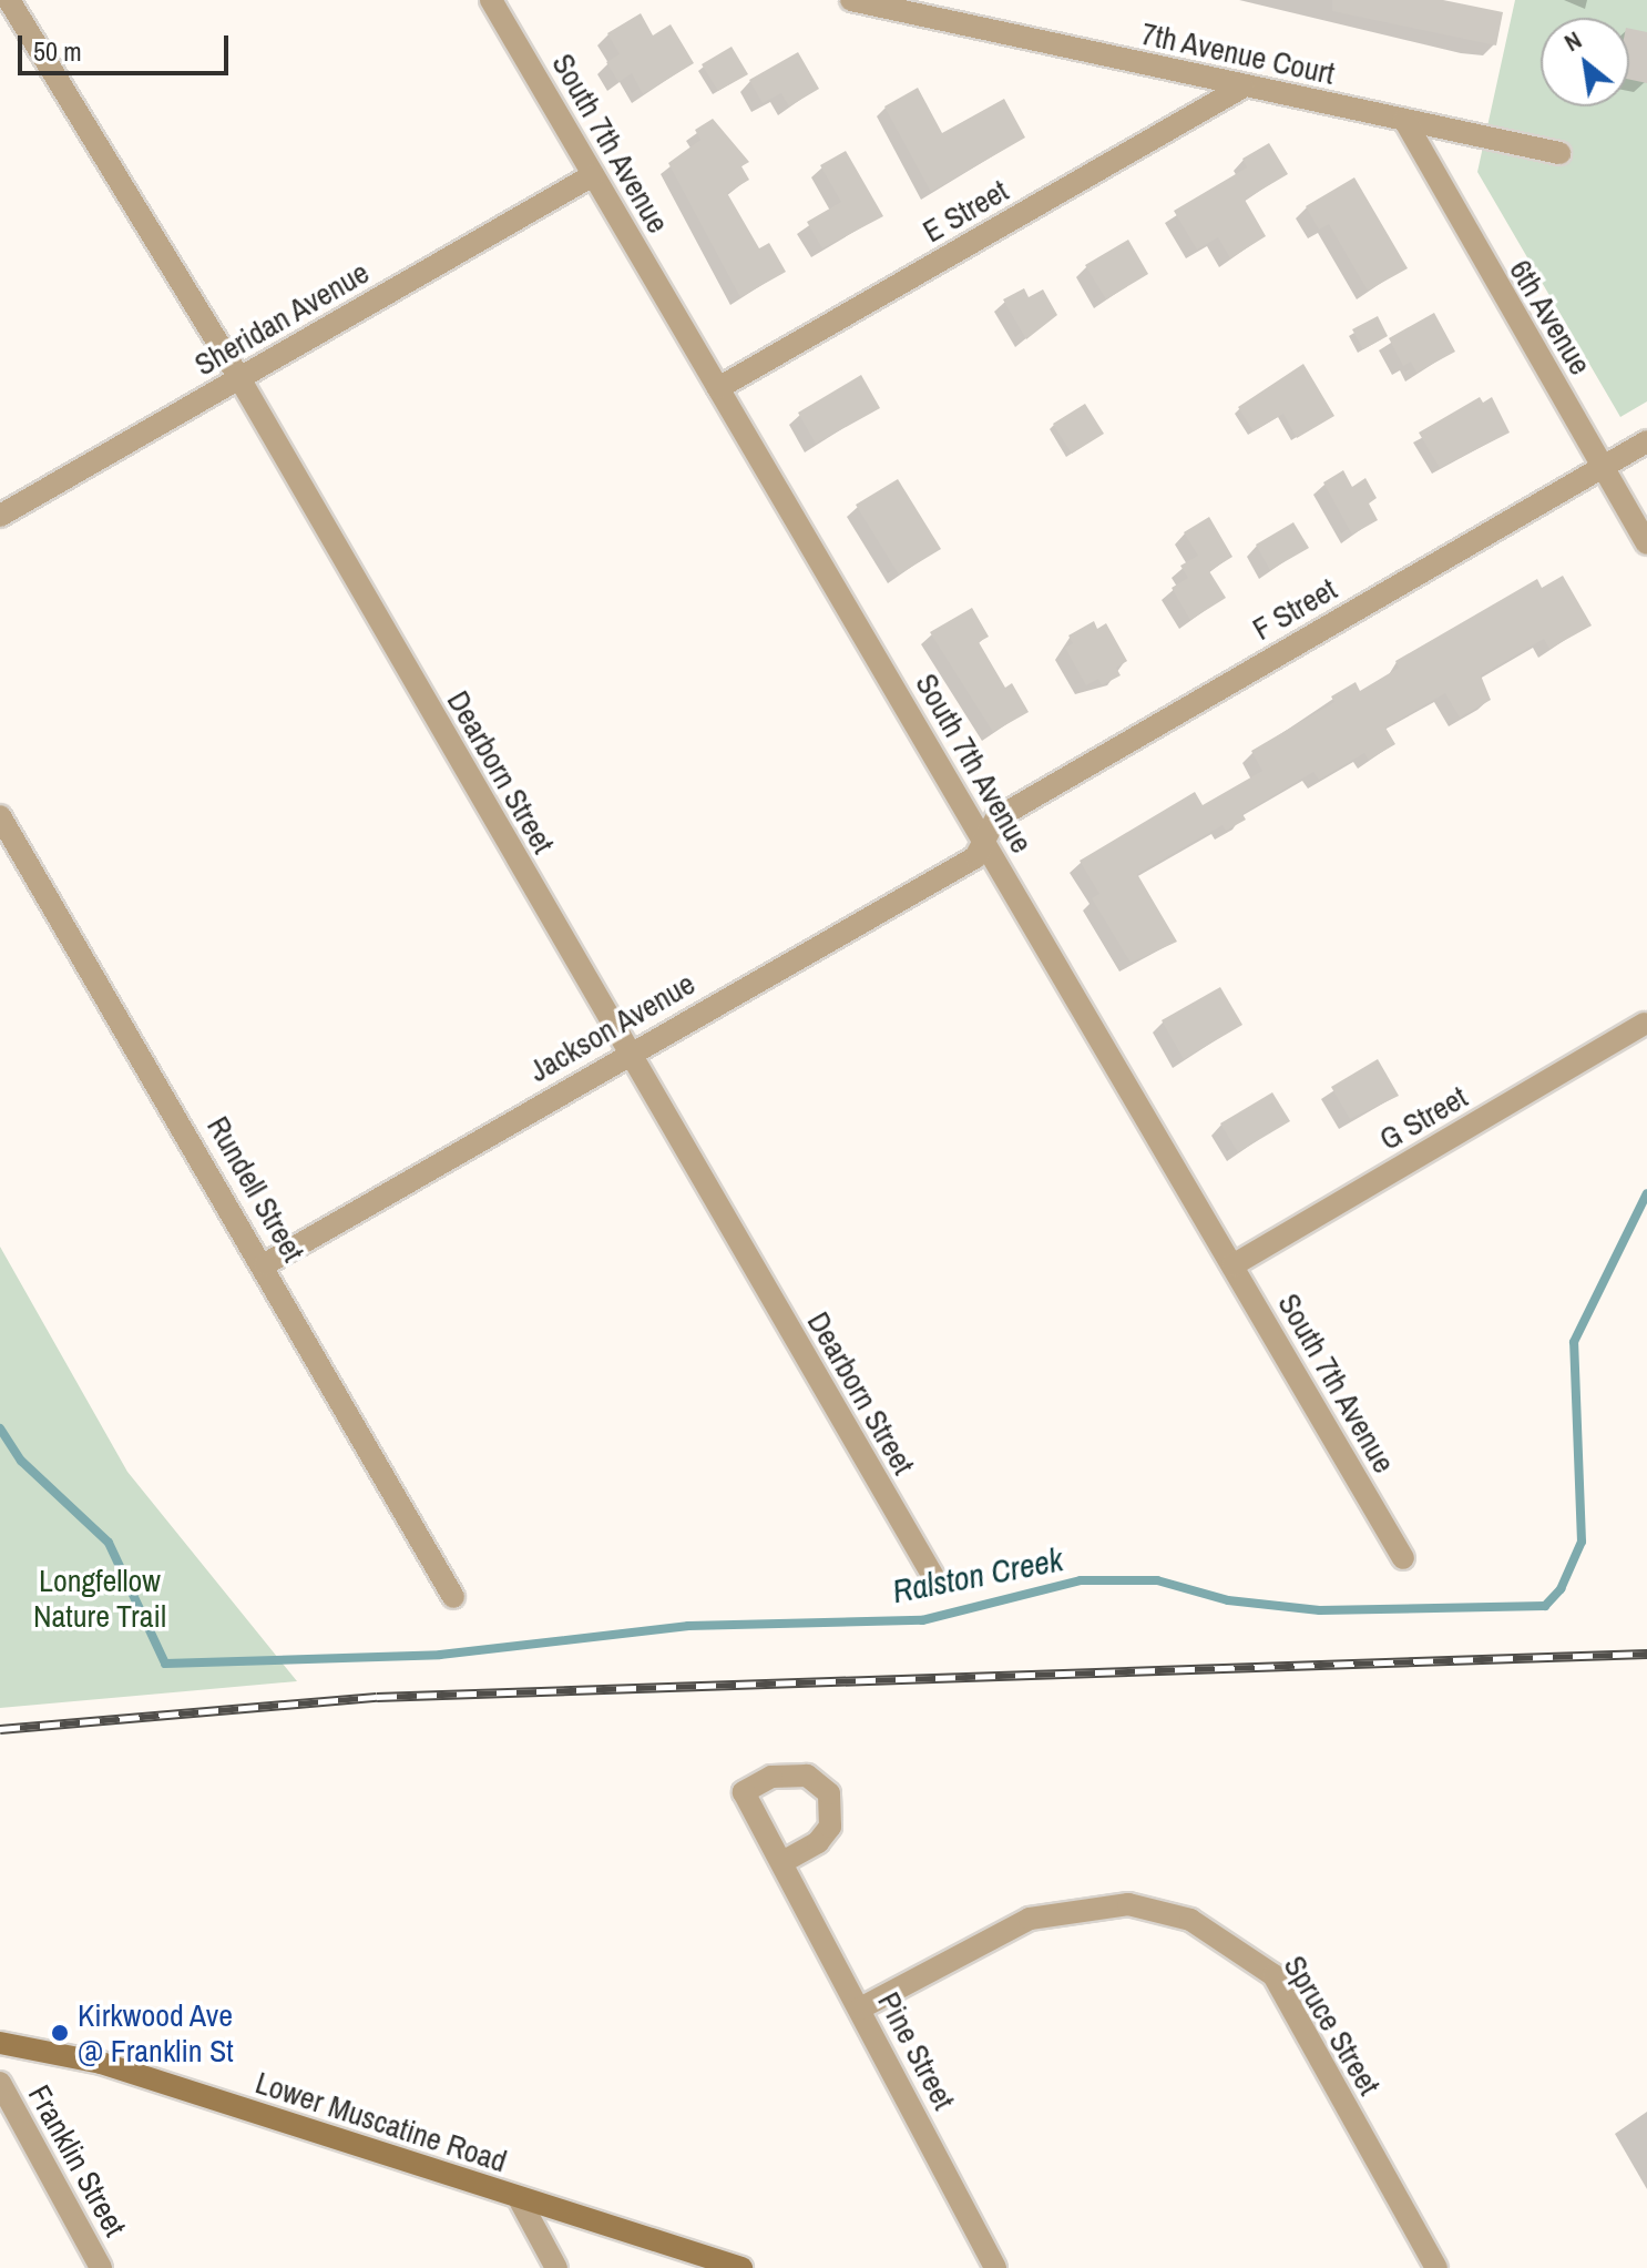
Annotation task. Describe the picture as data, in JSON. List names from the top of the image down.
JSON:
{
  "streets": {
    "main road": ["Lower Muscatine Road"],
    "street": [
      "7th Avenue Court",
      "South 7th Avenue",
      "E Street",
      "6th Avenue",
      "Sheridan Avenue",
      "F Street",
      "Dearborn Street",
      "Jackson Avenue",
      "G Street",
      "Rundell Street",
      "Spruce Street",
      "Pine Street",
      "Franklin Street"
    ]
  },
  "crossings": [
    ["7th Avenue Court", "E Street"],
    ["7th Avenue Court", "6th Avenue"],
    ["South 7th Avenue", "E Street"],
    ["South 7th Avenue", "Sheridan Avenue"],
    ["South 7th Avenue", "F Street"],
    ["South 7th Avenue", "Jackson Avenue"],
    ["South 7th Avenue", "G Street"],
    ["6th Avenue", "F Street"],
    ["Sheridan Avenue", "Dearborn Street"],
    ["F Street", "Jackson Avenue"],
    ["Dearborn Street", "Jackson Avenue"],
    ["Jackson Avenue", "Rundell Street"],
    ["Spruce Street", "Pine Street"]
  ],
  "water": ["Ralston Creek"],
  "parks": ["Longfellow Nature Trail"],
  "places": ["Kirkwood Ave @ Franklin St"],
  "scale_bar": "50 m",
  "north": "top left"
}
